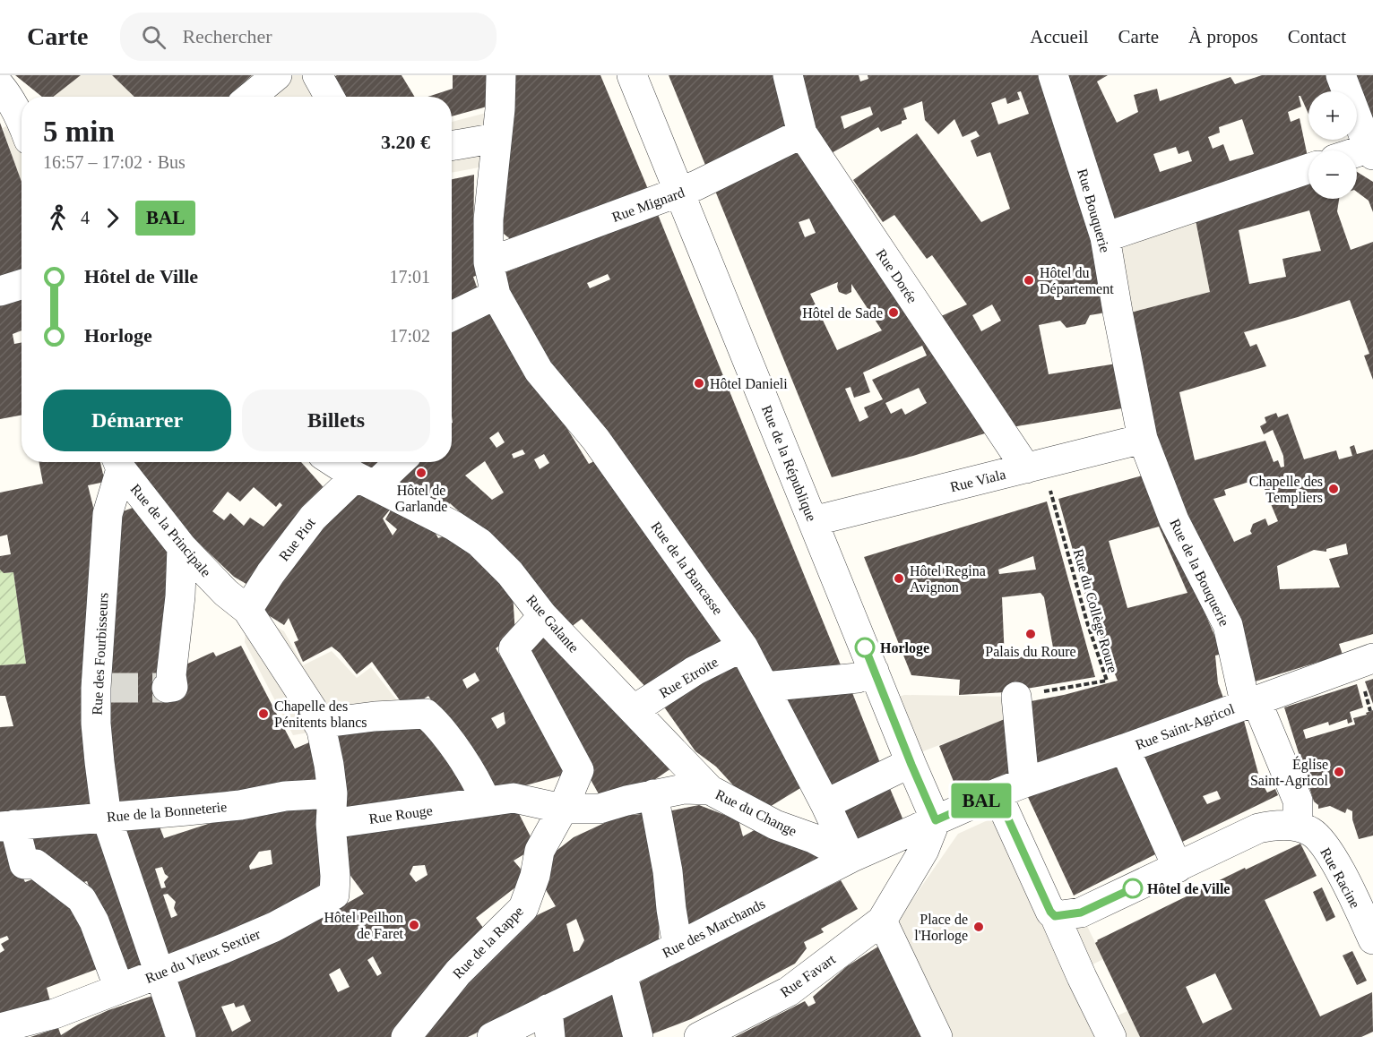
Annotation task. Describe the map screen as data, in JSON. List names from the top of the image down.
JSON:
{
  "streets": {
    "street": [
      "Rue Mignard",
      "Rue Bouquerie",
      "Rue Dorée",
      "Rue de la République",
      "Rue Viala",
      "Rue de la Principale",
      "Rue Piot",
      "Rue de la Bancasse",
      "Rue de la Bouquerie",
      "Rue Galante",
      "Rue des Fourbisseurs",
      "Rue Etroite",
      "Rue Saint-Agricol",
      "Rue de la Bonneterie",
      "Rue du Change",
      "Rue Rouge",
      "Rue Racine",
      "Rue des Marchands",
      "Rue de la Rappe",
      "Rue du Vieux Sextier",
      "Rue Favart"
    ],
    "path": ["Rue du Collège Roure"]
  },
  "crossings": [
    ["Rue Mignard", "Rue Dorée"],
    ["Rue Mignard", "Rue de la République"],
    ["Rue Mignard", "Rue de la Bancasse"],
    ["Rue Bouquerie", "Rue Viala"],
    ["Rue Bouquerie", "Rue de la Bouquerie"],
    ["Rue Dorée", "Rue Viala"],
    ["Rue Dorée", "Rue du Collège Roure"],
    ["Rue de la République", "Rue Viala"],
    ["Rue de la République", "Rue des Marchands"],
    ["Rue Viala", "Rue du Collège Roure"],
    ["Rue de la Principale", "Rue Piot"],
    ["Rue de la Principale", "Rue des Fourbisseurs"],
    ["Rue Piot", "Rue Galante"],
    ["Rue de la Bancasse", "Rue Etroite"],
    ["Rue de la Bancasse", "Rue du Change"],
    ["Rue de la Bancasse", "Rue des Marchands"],
    ["Rue de la Bouquerie", "Rue Saint-Agricol"],
    ["Rue de la Bouquerie", "Rue Racine"],
    ["Rue Galante", "Rue Etroite"],
    ["Rue Galante", "Rue du Change"],
    ["Rue Galante", "Rue de la Rappe"],
    ["Rue des Fourbisseurs", "Rue de la Bonneterie"],
    ["Rue des Fourbisseurs", "Rue du Vieux Sextier"],
    ["Rue du Change", "Rue Rouge"],
    ["Rue du Change", "Rue des Marchands"],
    ["Rue du Change", "Rue de la Rappe"],
    ["Rue Rouge", "Rue de la Rappe"],
    ["Rue Rouge", "Rue du Vieux Sextier"]
  ],
  "places": [
    "Hôtel du Département",
    "Hôtel de Sade",
    "Hôtel Danieli",
    "Hôtel de Garlande",
    "Chapelle des Templiers",
    "Hôtel Regina Avignon",
    "Palais du Roure",
    "Horloge",
    "Chapelle des Pénitents blancs",
    "Église Saint-Agricol",
    "Hôtel de Ville",
    "Hôtel Peilhon de Faret",
    "Place de l'Horloge"
  ],
  "lines": ["bus line BAL"],
  "page": {
    "header": "Carte",
    "search": "Rechercher",
    "nav": [
      "Accueil",
      "Carte",
      "À propos",
      "Contact"
    ],
    "on_map": "BAL",
    "map_buttons": ["+", "−"],
    "heading": ["5 min", "16:57 – 17:02 · Bus", "3.20 €"],
    "legs": ["4", "BAL"],
    "list": [
      {
        "name": "Hôtel de Ville",
        "value": "17:01"
      },
      {
        "name": "Horloge",
        "value": "17:02"
      }
    ],
    "buttons": ["Démarrer", "Billets"]
  }
}
